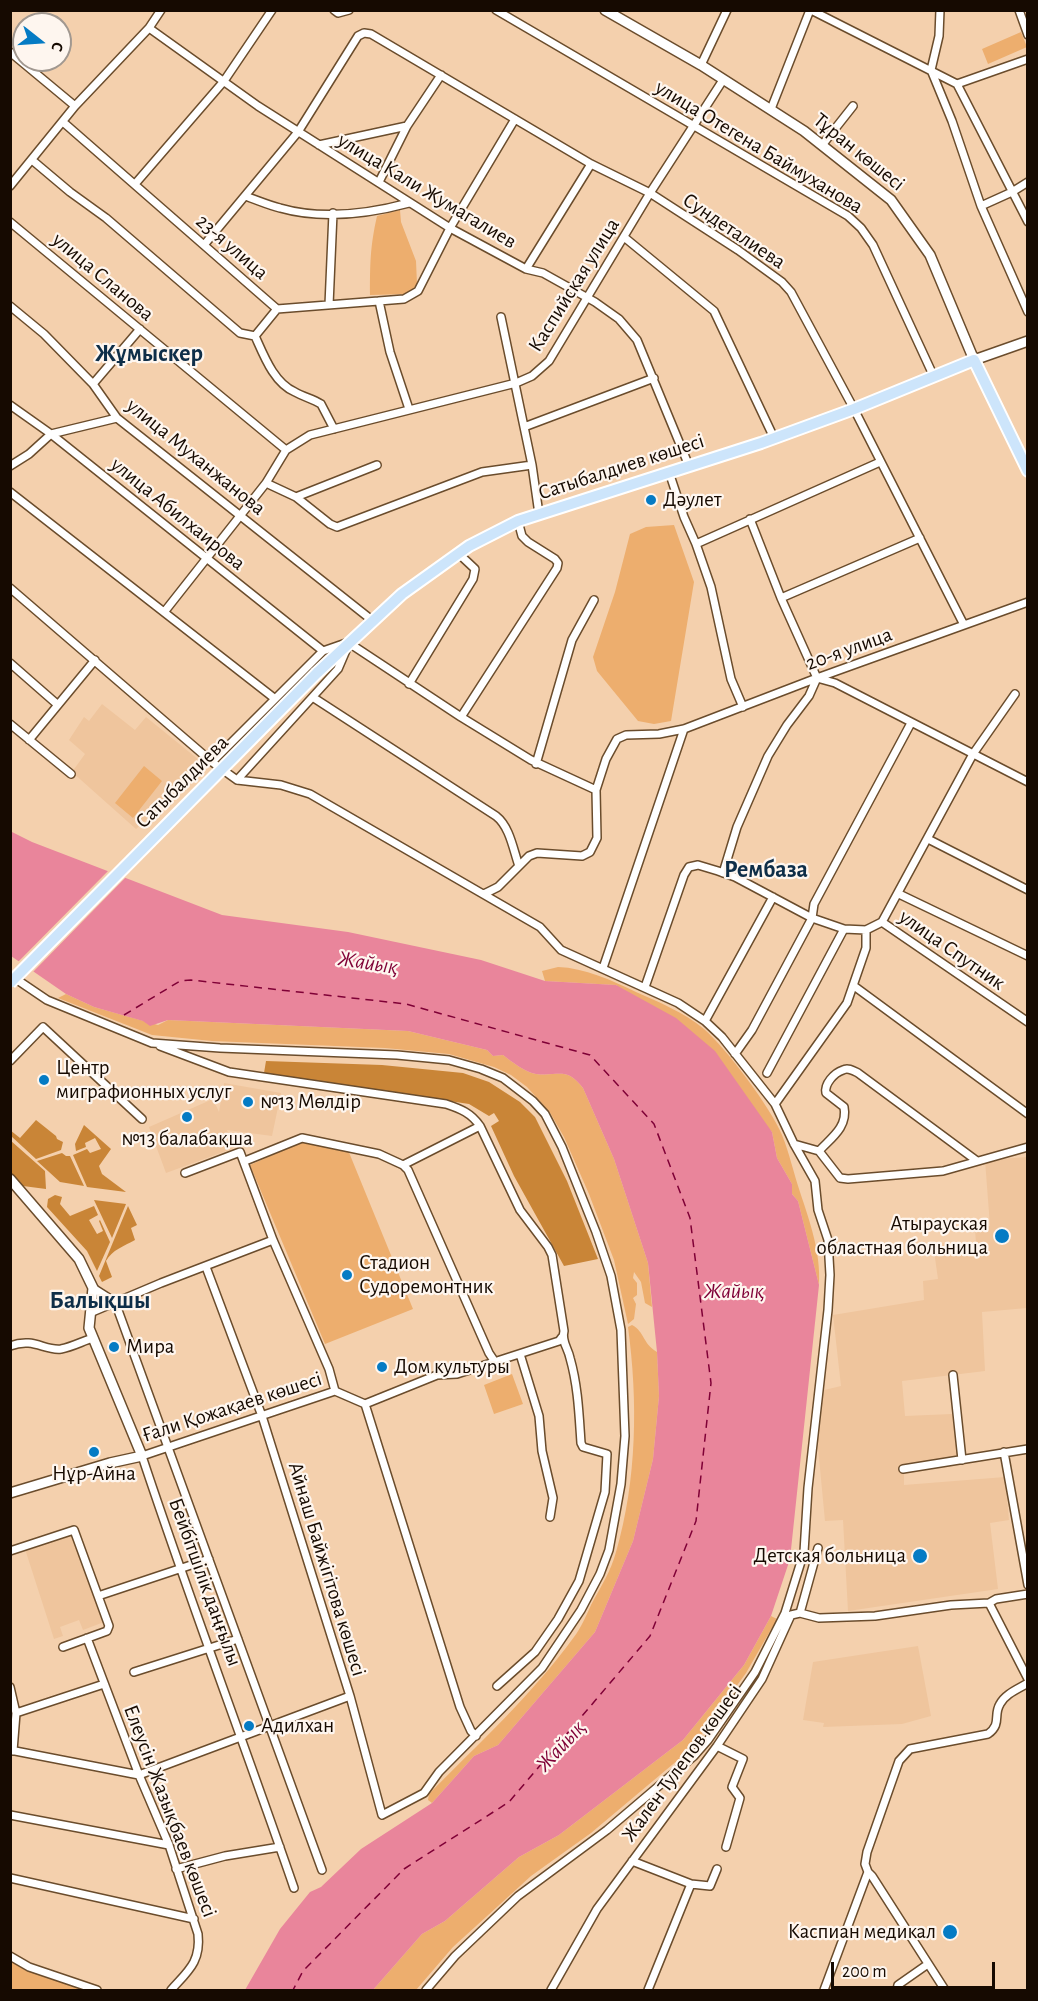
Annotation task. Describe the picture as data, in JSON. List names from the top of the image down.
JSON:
{
  "streets": {
    "main road": ["Тұран көшесі", "Сатыбалдиев көшесі", "Сатыбалдиева"],
    "street": [
      "улица Отегена Баймуханова",
      "улица Кали Жумагалиев",
      "Сундеталиева",
      "23-я улица",
      "улица Сланова",
      "Каспийская улица",
      "улица Муханжанова",
      "улица Абилхаирова",
      "20-я улица",
      "улица Спутник",
      "Ғали Қожақаев көшесі",
      "Айнаш Байжігітова көшесі",
      "Бейбітшілік даңғылы",
      "Жален Тулепов көшесі",
      "Елеусін Жазықбаев көшесі"
    ]
  },
  "crossings": [
    ["улица Отегена Баймуханова", "Каспийская улица"],
    ["улица Отегена Баймуханова", "Сатыбалдиев көшесі"],
    ["Тұран көшесі", "Каспийская улица"],
    ["Тұран көшесі", "Сатыбалдиев көшесі"],
    ["улица Кали Жумагалиев", "Сундеталиева"],
    ["улица Кали Жумагалиев", "23-я улица"],
    ["улица Кали Жумагалиев", "Каспийская улица"],
    ["улица Кали Жумагалиев", "Сатыбалдиев көшесі"],
    ["Сундеталиева", "Каспийская улица"],
    ["Сундеталиева", "Сатыбалдиев көшесі"],
    ["Сундеталиева", "20-я улица"],
    ["улица Сланова", "Каспийская улица"],
    ["Каспийская улица", "улица Муханжанова"],
    ["Каспийская улица", "улица Абилхаирова"],
    ["улица Муханжанова", "Сатыбалдиев көшесі"],
    ["Сатыбалдиев көшесі", "Сатыбалдиева"],
    ["Ғали Қожақаев көшесі", "Айнаш Байжігітова көшесі"],
    ["Ғали Қожақаев көшесі", "Бейбітшілік даңғылы"]
  ],
  "districts": ["Жұмыскер", "Рембаза", "Балықшы"],
  "water": ["Жайық"],
  "places": [
    "Дәулет",
    "Центр миграфионных услуг",
    "№13 Мөлдiр",
    "№13 балабақша",
    "Атырауская областная больница",
    "Стадион Судоремонтник",
    "Мира",
    "Дом культуры",
    "Нұр-Айна",
    "Детская больница",
    "Адилхан",
    "Каспиан медикал"
  ],
  "scale_bar": "200 m",
  "north": "right"
}
